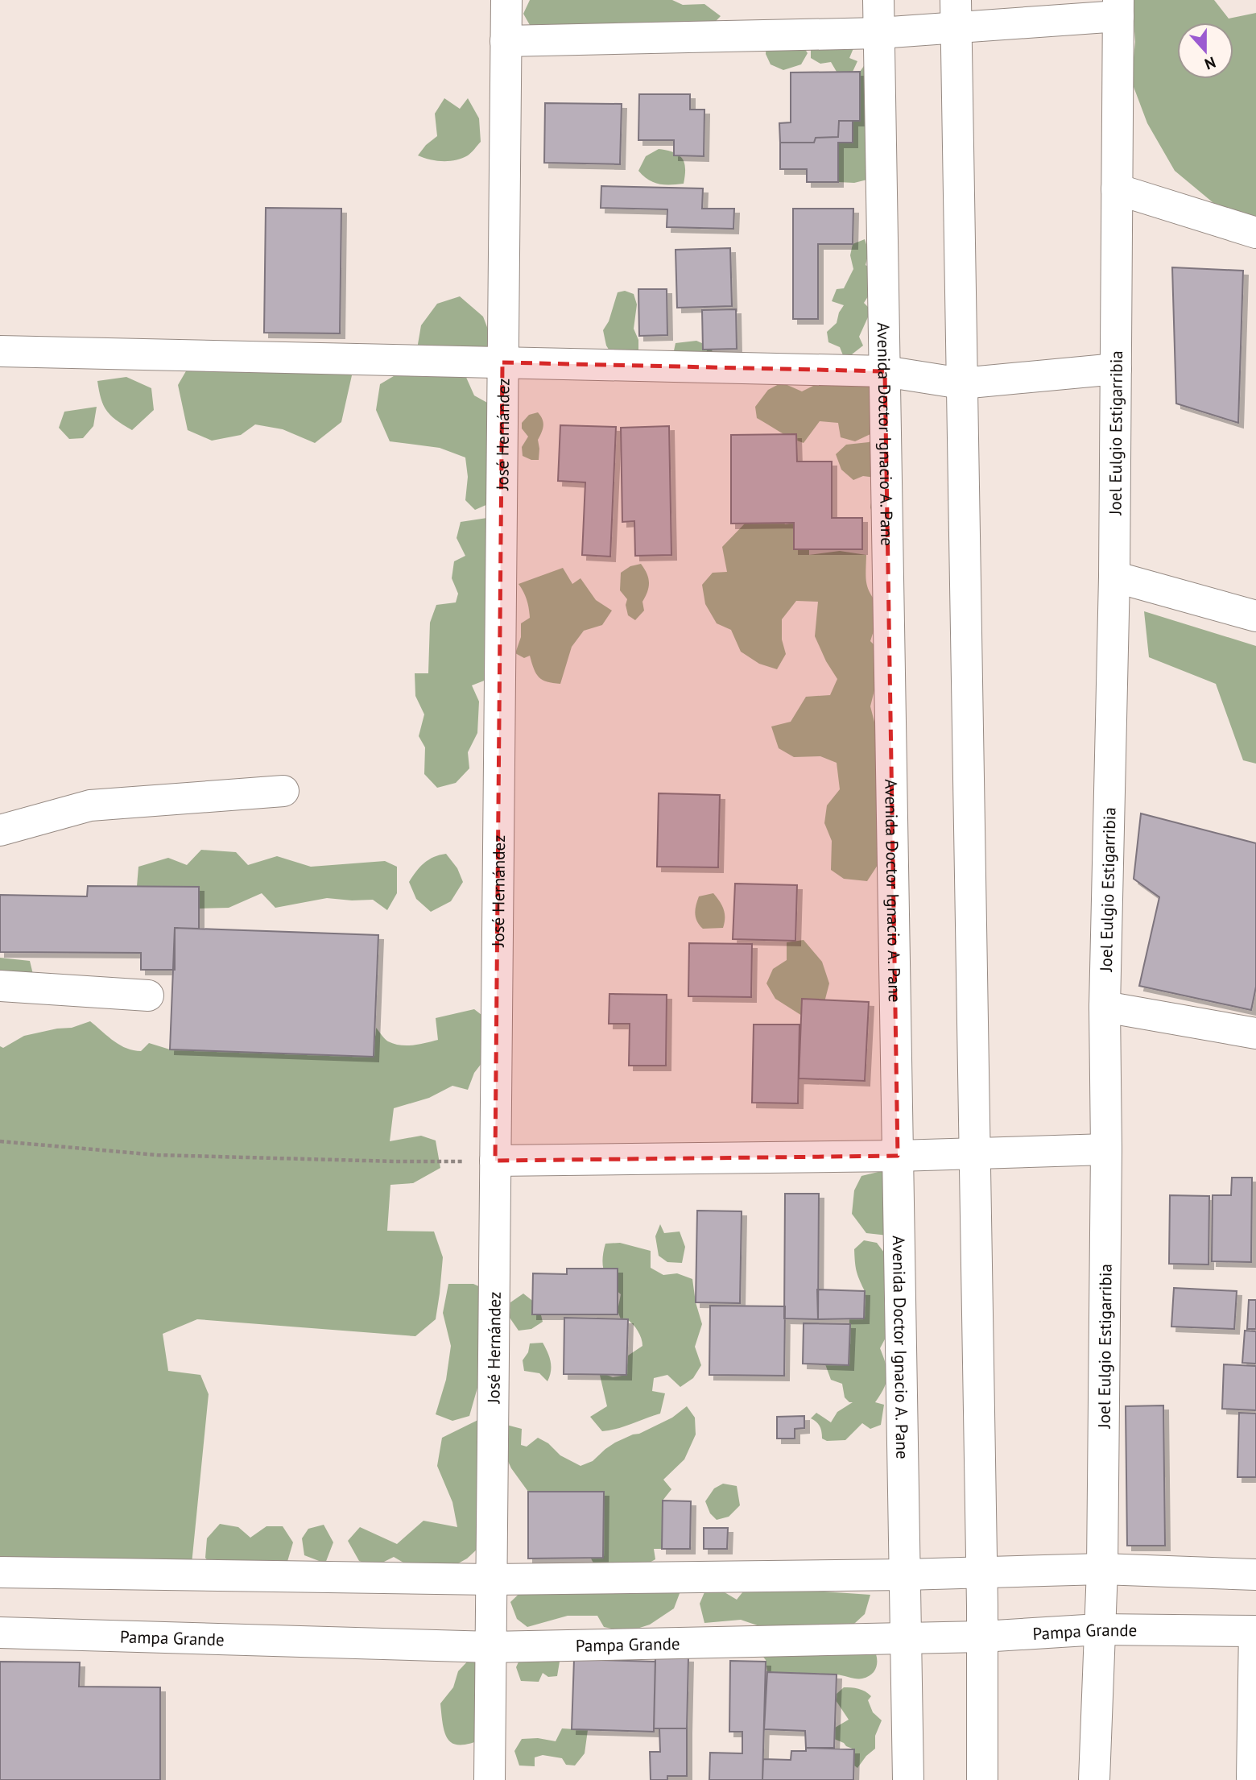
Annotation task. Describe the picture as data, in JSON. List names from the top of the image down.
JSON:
{
  "streets": {
    "street": [
      "José Hernández",
      "Avenida Doctor Ignacio A. Pane",
      "Joel Eulgio Estigarribia",
      "Pampa Grande"
    ]
  },
  "crossings": [
    ["José Hernández", "Pampa Grande"],
    ["Avenida Doctor Ignacio A. Pane", "Pampa Grande"],
    ["Joel Eulgio Estigarribia", "Pampa Grande"]
  ],
  "north": "bottom"
}
